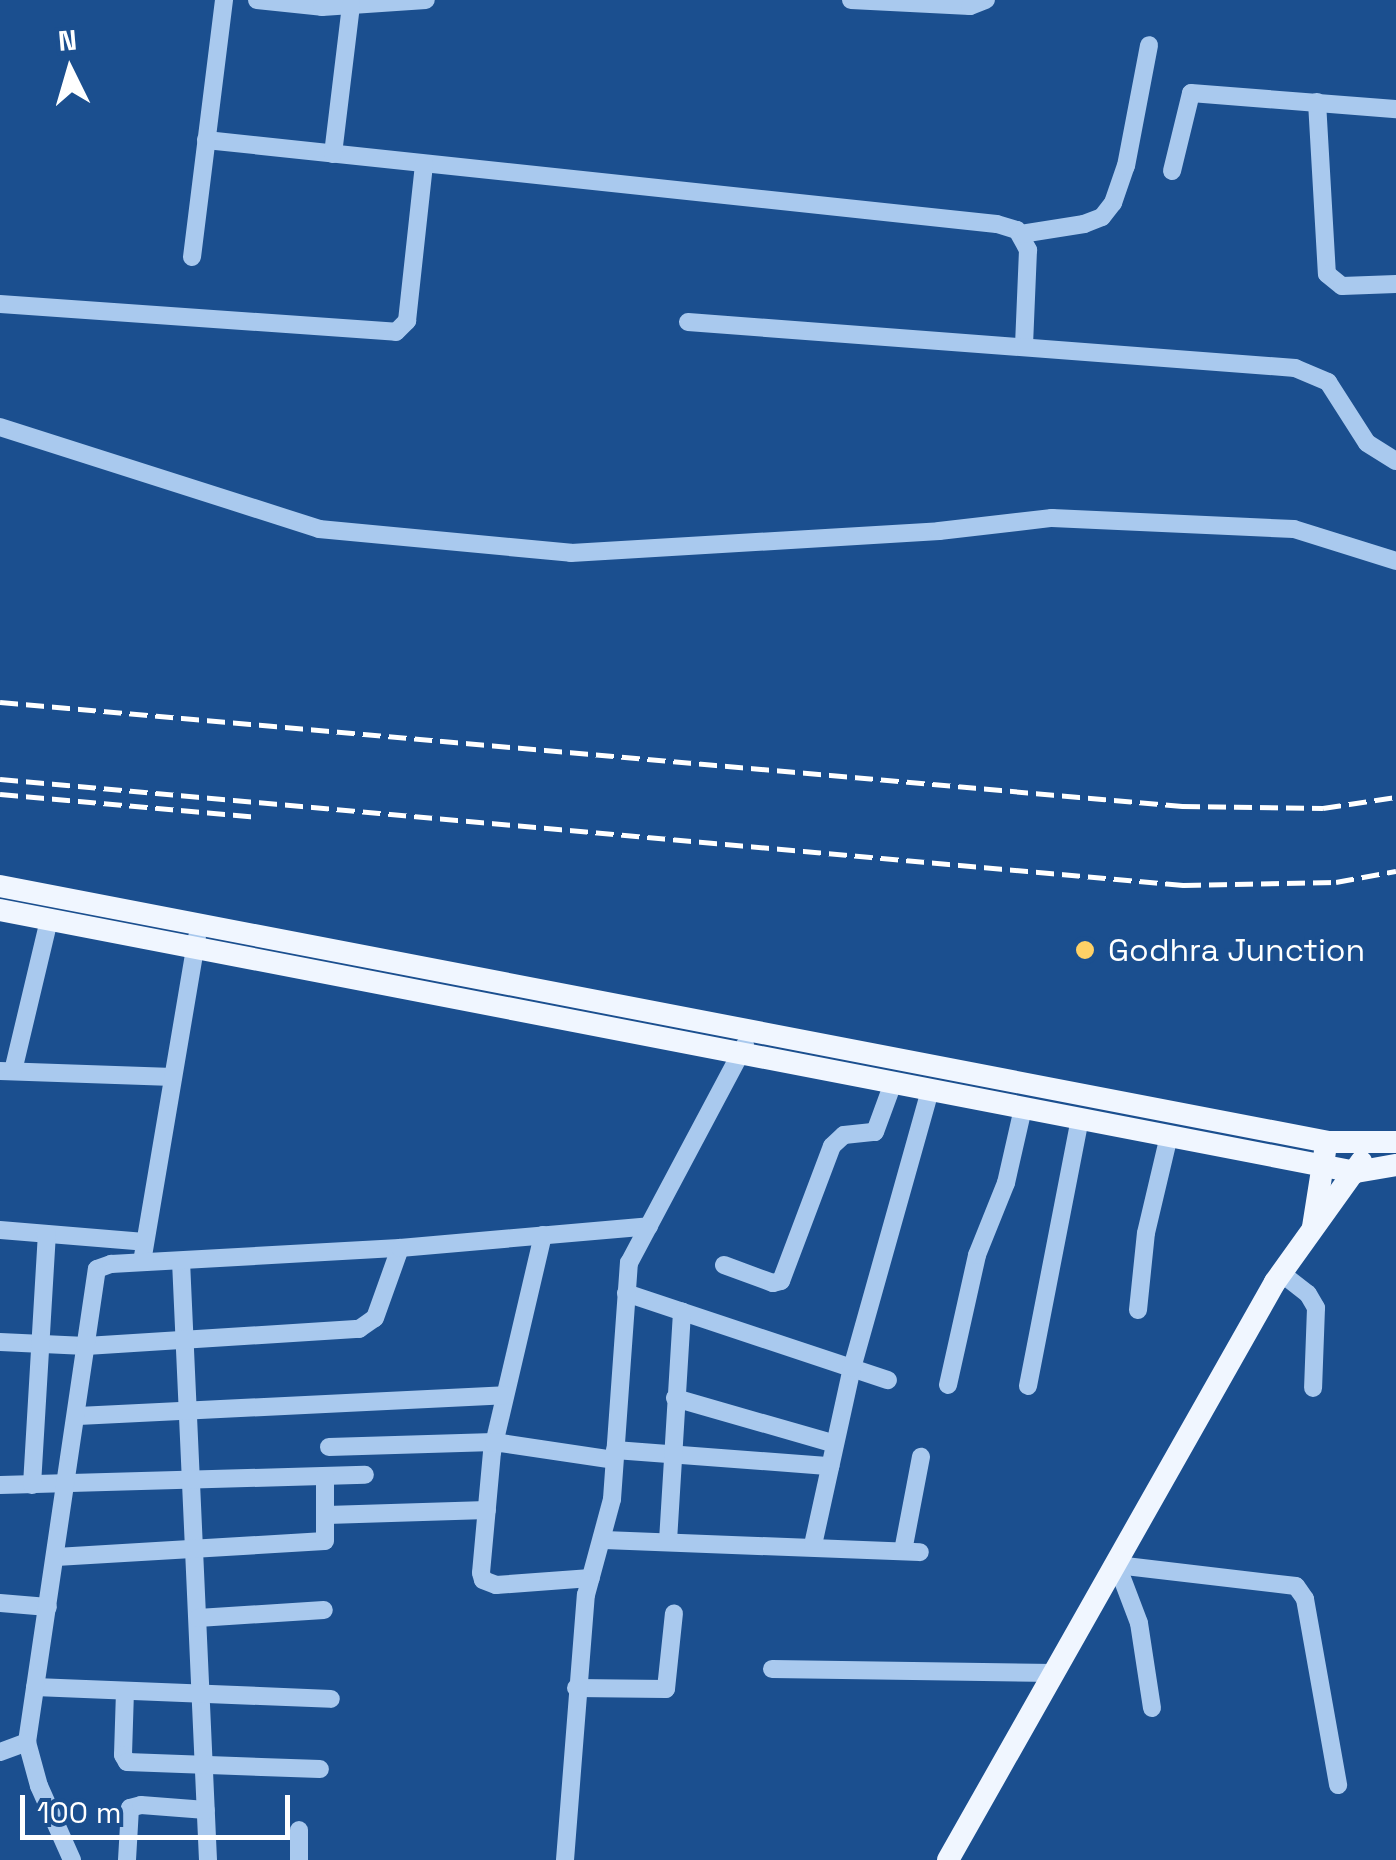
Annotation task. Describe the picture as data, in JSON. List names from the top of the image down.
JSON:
{
  "places": ["Godhra Junction"],
  "scale_bar": "100 m",
  "north": "top"
}
